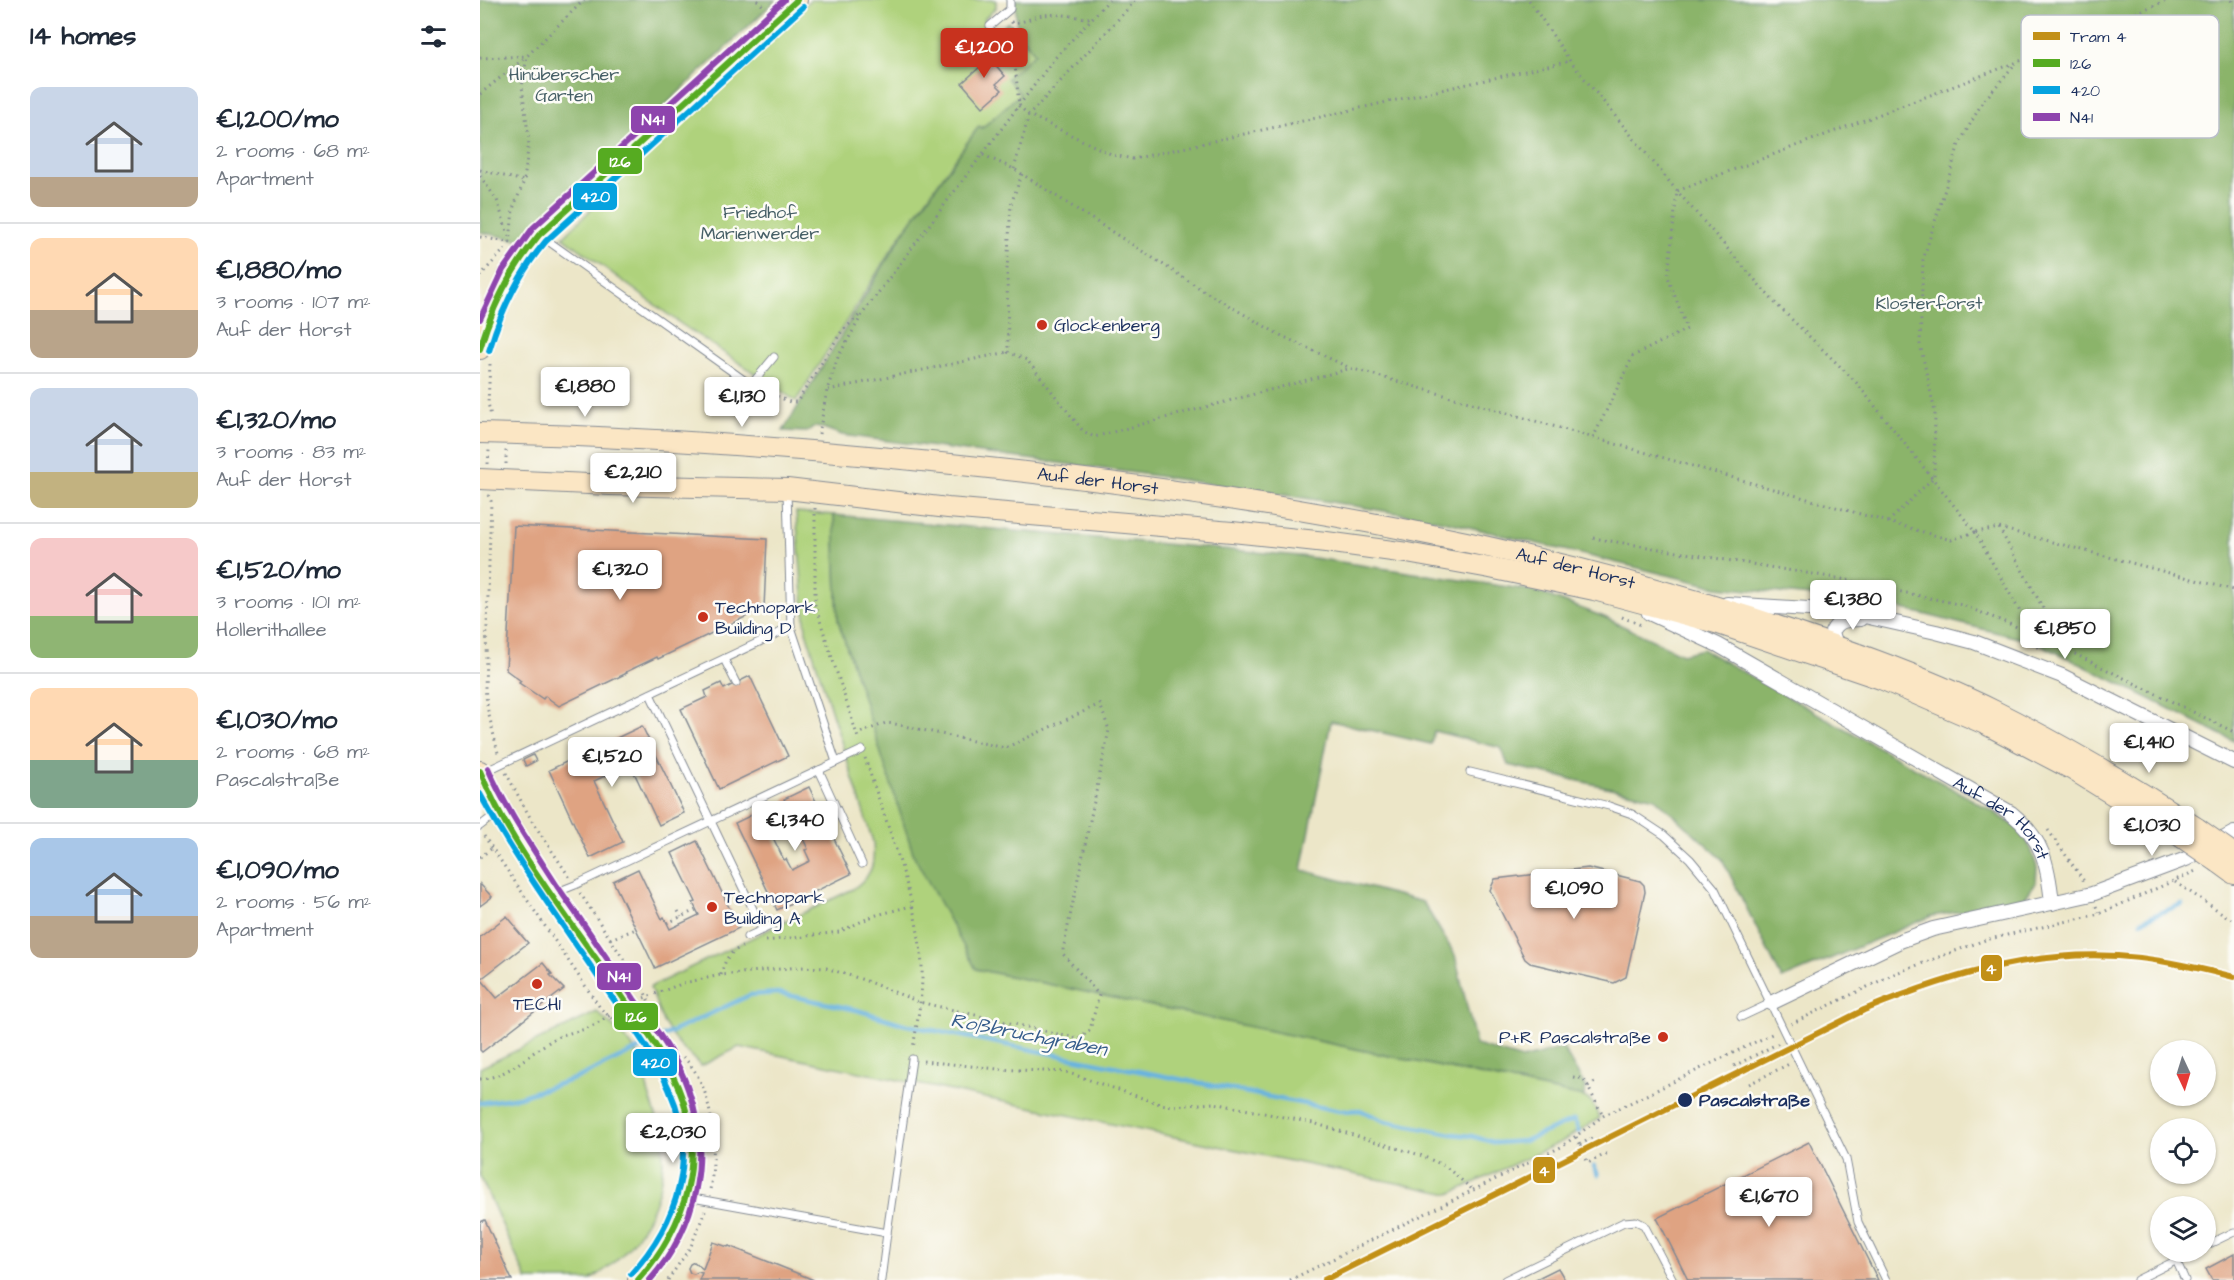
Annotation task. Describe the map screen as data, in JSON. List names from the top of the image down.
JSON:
{
  "streets": {
    "street": ["Auf der Horst"]
  },
  "water": ["Roßbruchgraben"],
  "parks": ["Hinüberscher Garten", "Friedhof Marienwerder", "Klosterforst"],
  "places": [
    "Glockenberg",
    "Technopark Building D",
    "Technopark Building A",
    "TECH1",
    "P+R Pascalstraße",
    "Pascalstraße"
  ],
  "lines": [
    "transit line 126",
    "transit line N41",
    "transit line 420",
    "tram line 4"
  ],
  "legend": [
    "Tram 4",
    "126",
    "420",
    "N41"
  ],
  "north": "bottom",
  "page": {
    "heading": "14 homes",
    "price": [
      "€1,200",
      "€1,880",
      "€1,130",
      "€2,210",
      "€1,320",
      "€1,380",
      "€1,850",
      "€1,410",
      "€1,520",
      "€1,340",
      "€1,030",
      "€1,090",
      "€2,030",
      "€1,670"
    ],
    "list": [
      {
        "name": "€1,200/mo",
        "note": "2 rooms · 68 m² · Apartment"
      },
      {
        "name": "€1,880/mo",
        "note": "3 rooms · 107 m² · Auf der Horst"
      },
      {
        "name": "€1,320/mo",
        "note": "3 rooms · 83 m² · Auf der Horst"
      },
      {
        "name": "€1,520/mo",
        "note": "3 rooms · 101 m² · Hollerithallee"
      },
      {
        "name": "€1,030/mo",
        "note": "2 rooms · 68 m² · Pascalstraße"
      },
      {
        "name": "€1,090/mo",
        "note": "2 rooms · 56 m² · Apartment"
      }
    ]
  }
}
